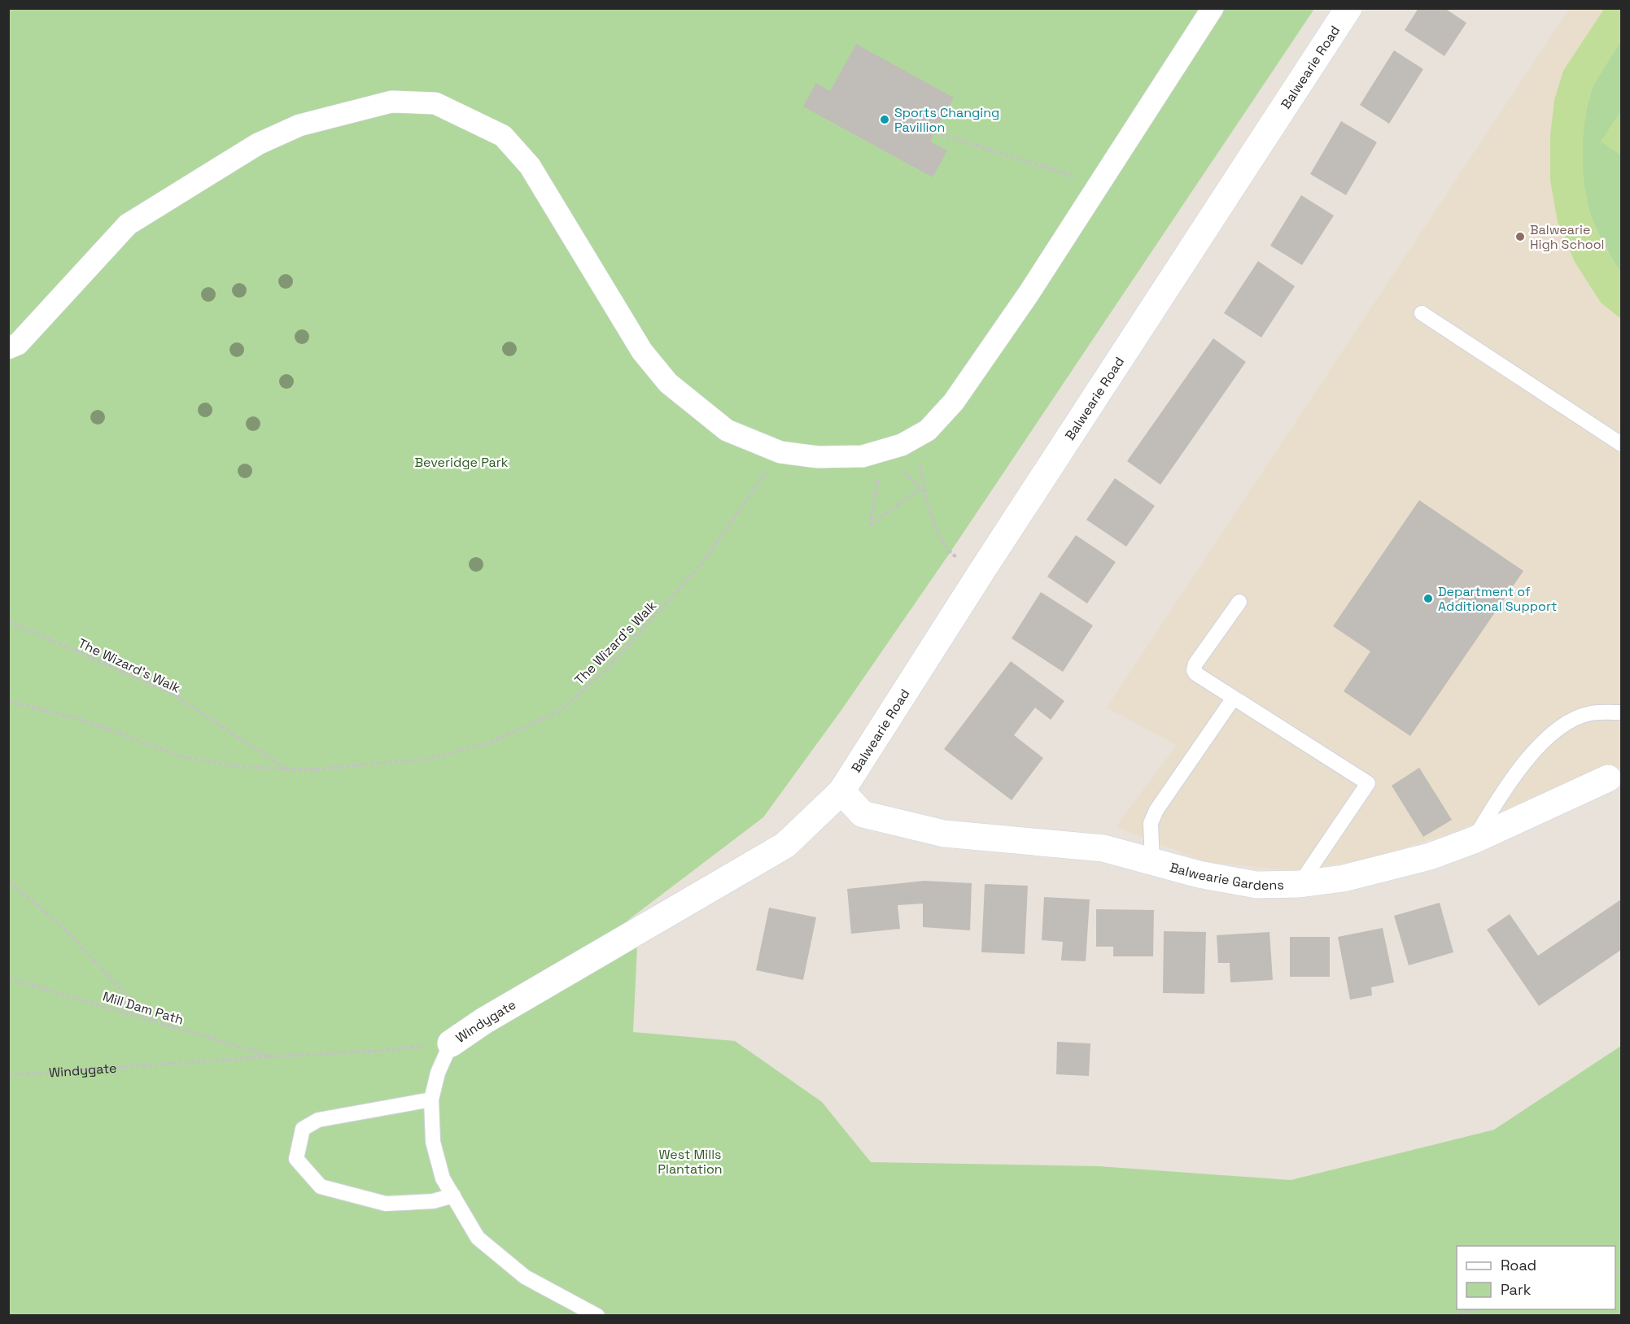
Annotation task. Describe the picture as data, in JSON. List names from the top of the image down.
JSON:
{
  "streets": {
    "street": ["Balwearie Road", "Balwearie Gardens", "Windygate"],
    "path": ["The Wizard's Walk", "Mill Dam Path"]
  },
  "crossings": [
    ["Balwearie Road", "Balwearie Gardens"],
    ["Balwearie Road", "Windygate"],
    ["Balwearie Gardens", "Windygate"],
    ["Mill Dam Path", "Windygate"]
  ],
  "parks": ["Beveridge Park", "West Mills Plantation"],
  "places": ["Sports Changing Pavillion", "Balwearie High School", "Department of Additional Support"],
  "legend": ["Road", "Park"]
}
